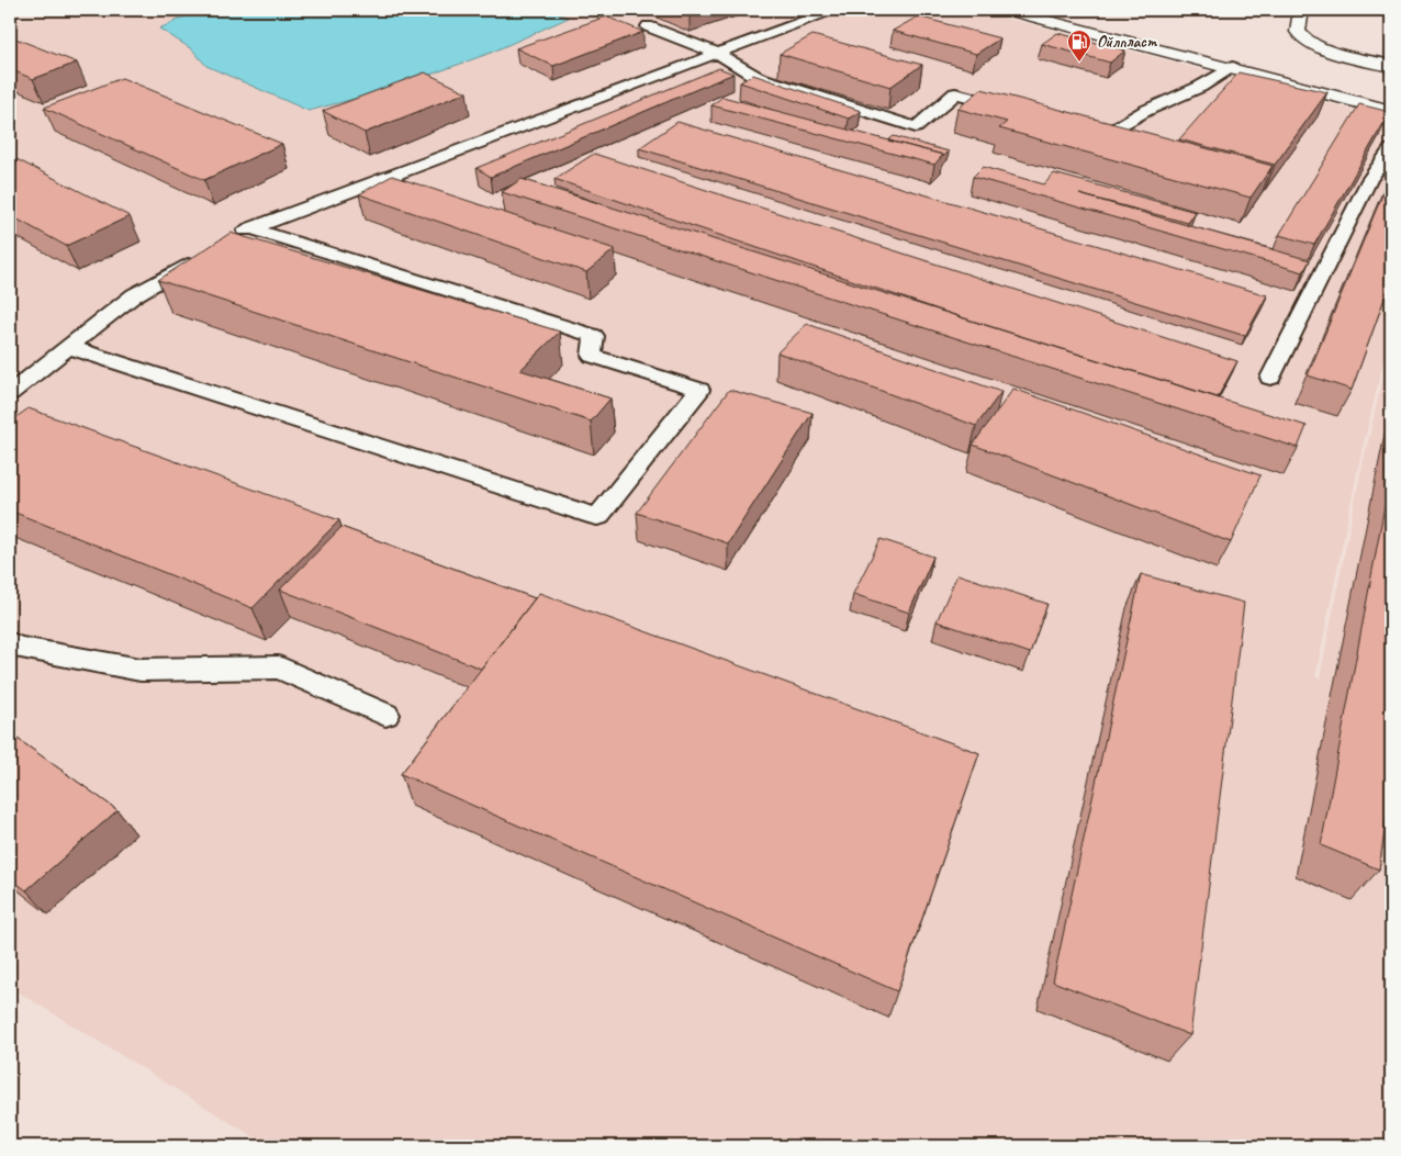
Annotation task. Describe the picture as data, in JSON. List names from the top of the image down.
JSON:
{
  "places": {
    "fuel station": ["Ойлпласт"]
  }
}
